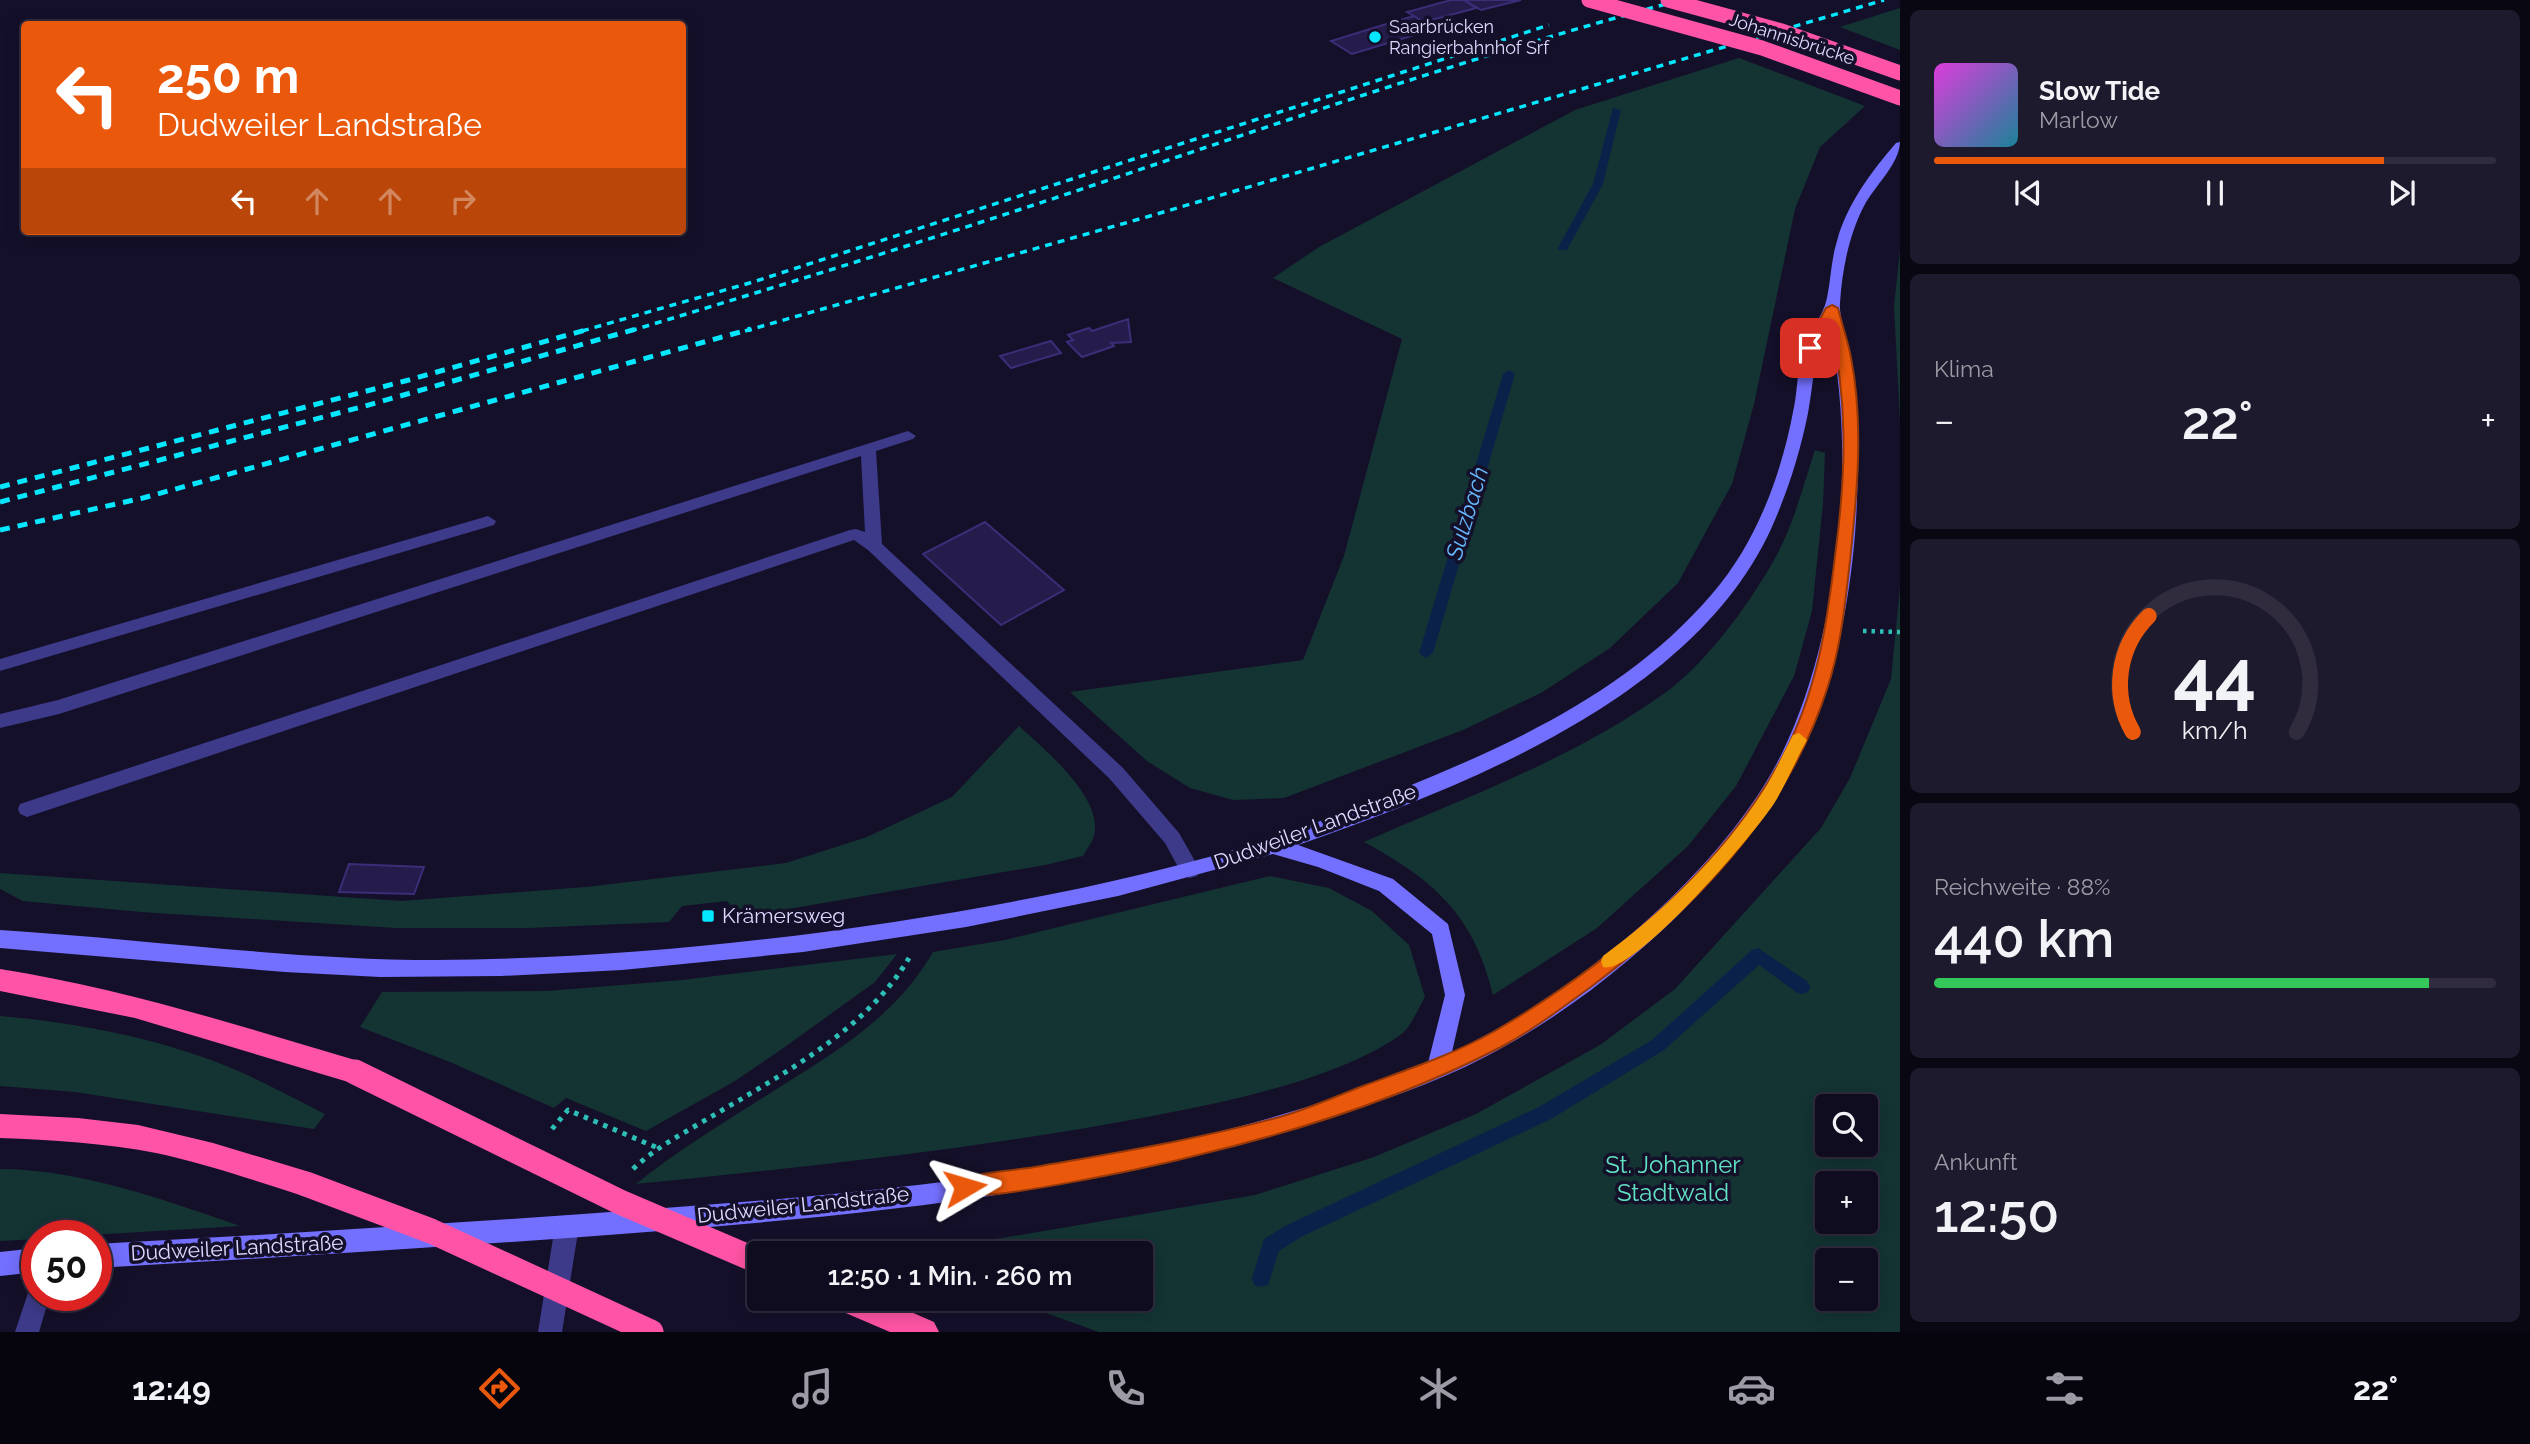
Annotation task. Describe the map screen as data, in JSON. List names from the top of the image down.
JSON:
{
  "streets": {
    "highway": ["Johannisbrücke"],
    "main road": ["Dudweiler Landstraße"]
  },
  "water": ["Sulzbach"],
  "parks": ["St. Johanner Stadtwald"],
  "places": {
    "other": ["Saarbrücken Rangierbahnhof Srf"],
    "transit": ["Krämersweg"]
  },
  "page": {
    "turn": ["250 m", "Dudweiler Landstraße"],
    "song": ["Slow Tide", "Marlow"],
    "tile": [
      "Klima",
      ["Reichweite · 88%", "440 km"],
      ["Ankunft", "12:50"]
    ],
    "heat": ["−", "22°", "+"],
    "map_buttons": ["+", "−"],
    "limit": "50",
    "trip": "12:50 · 1 Min. · 260 m",
    "tabs": ["12:49", "22°"],
    "gauge": ["44", "km/h"]
  }
}
